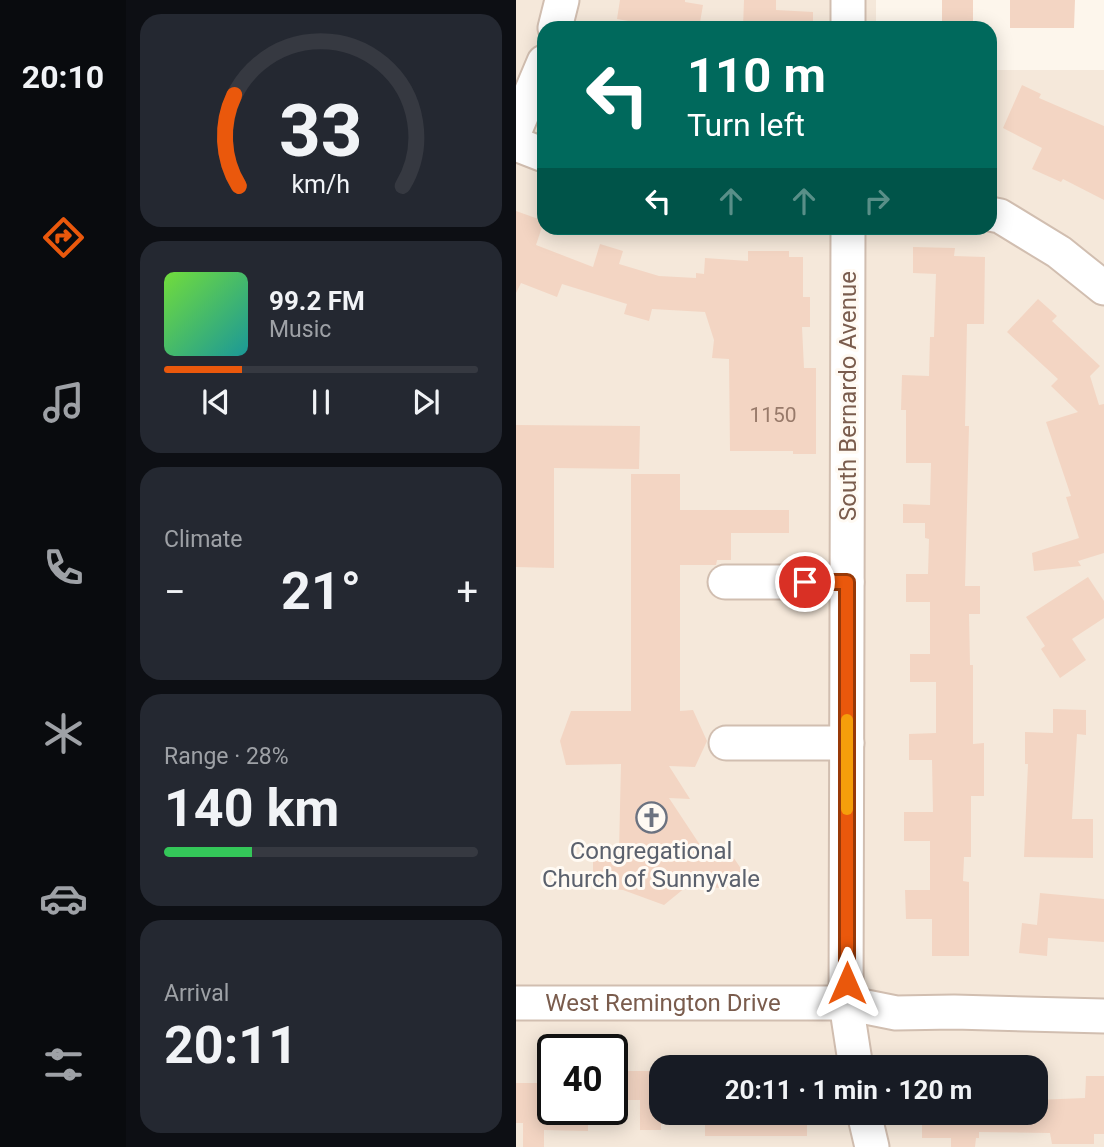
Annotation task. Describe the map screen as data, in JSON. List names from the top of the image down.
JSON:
{
  "streets": {
    "street": ["South Bernardo Avenue", "West Remington Drive"]
  },
  "crossings": [
    ["South Bernardo Avenue", "West Remington Drive"]
  ],
  "places": {
    "church": ["Congregational Church of Sunnyvale"]
  },
  "house_numbers": ["1150"],
  "page": {
    "tabs": "20:10",
    "turn": ["110 m", "Turn left"],
    "song": ["99.2 FM", "Music"],
    "tile": [
      "Climate",
      ["Range · 28%", "140 km"],
      ["Arrival", "20:11"]
    ],
    "heat": ["−", "21°", "+"],
    "limit": "40",
    "trip": "20:11 · 1 min · 120 m",
    "gauge": ["33", "km/h"]
  }
}
